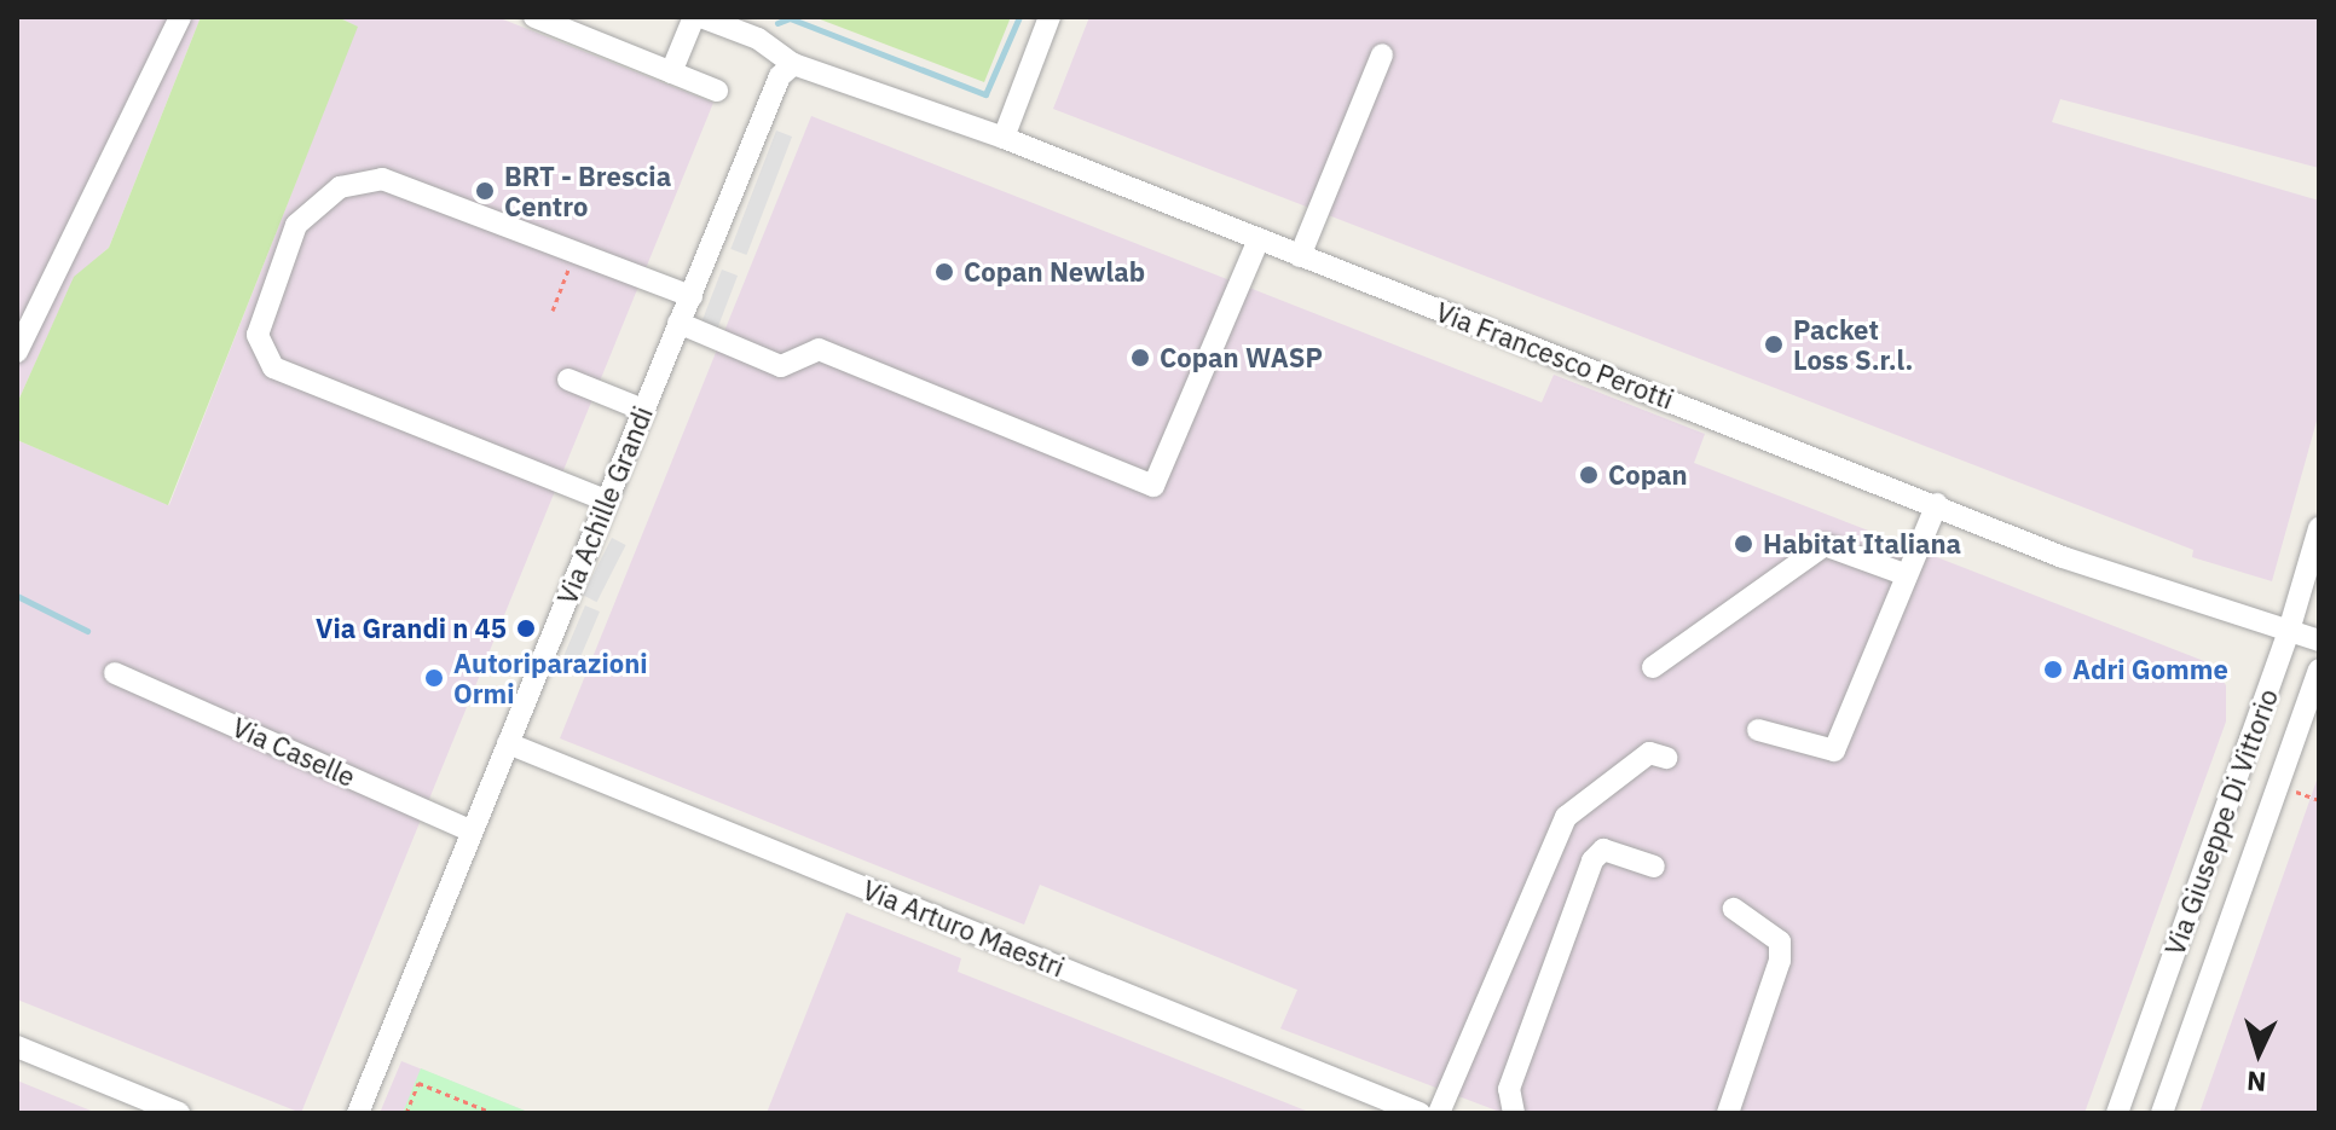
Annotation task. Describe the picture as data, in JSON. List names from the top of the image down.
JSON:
{
  "streets": {
    "street": [
      "Via Francesco Perotti",
      "Via Achille Grandi",
      "Via Caselle",
      "Via Giuseppe Di Vittorio",
      "Via Arturo Maestri"
    ]
  },
  "crossings": [
    ["Via Francesco Perotti", "Via Achille Grandi"],
    ["Via Francesco Perotti", "Via Giuseppe Di Vittorio"],
    ["Via Achille Grandi", "Via Caselle"],
    ["Via Achille Grandi", "Via Arturo Maestri"]
  ],
  "places": [
    "BRT - Brescia Centro",
    "Copan Newlab",
    "Packet Loss S.r.l.",
    "Copan WASP",
    "Copan",
    "Habitat Italiana",
    "Via Grandi n 45",
    "Adri Gomme",
    "Autoriparazioni Ormi"
  ],
  "north": "bottom"
}
